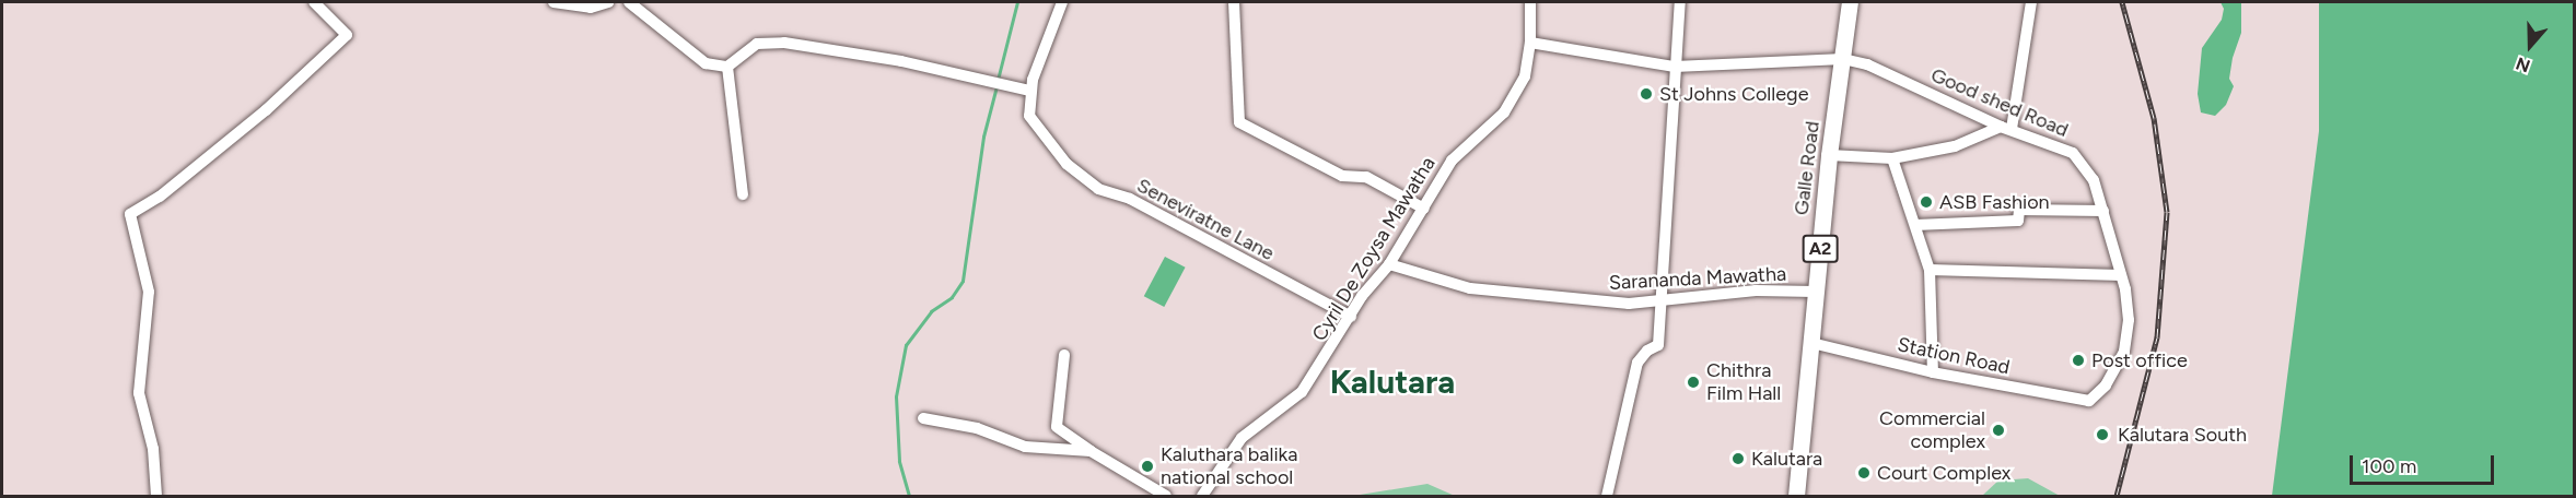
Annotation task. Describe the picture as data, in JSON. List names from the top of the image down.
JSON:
{
  "streets": {
    "highway": ["Galle Road", "A2"],
    "street": [
      "Good shed Road",
      "Seneviratne Lane",
      "Cyril De Zoysa Mawatha",
      "Sarananda Mawatha",
      "Station Road"
    ]
  },
  "crossings": [
    ["Good shed Road", "Galle Road"],
    ["Good shed Road", "Cyril De Zoysa Mawatha"],
    ["Good shed Road", "Station Road"],
    ["Galle Road", "Sarananda Mawatha"],
    ["Galle Road", "Station Road"],
    ["Seneviratne Lane", "Cyril De Zoysa Mawatha"],
    ["Cyril De Zoysa Mawatha", "Sarananda Mawatha"]
  ],
  "districts": ["Kalutara"],
  "places": [
    "St Johns College",
    "ASB Fashion",
    "Post office",
    "Chithra Film Hall",
    "Commercial complex",
    "Kalutara South",
    "Kalutara",
    "Kaluthara balika national school",
    "Court Complex"
  ],
  "scale_bar": "100 m",
  "north": "bottom"
}
